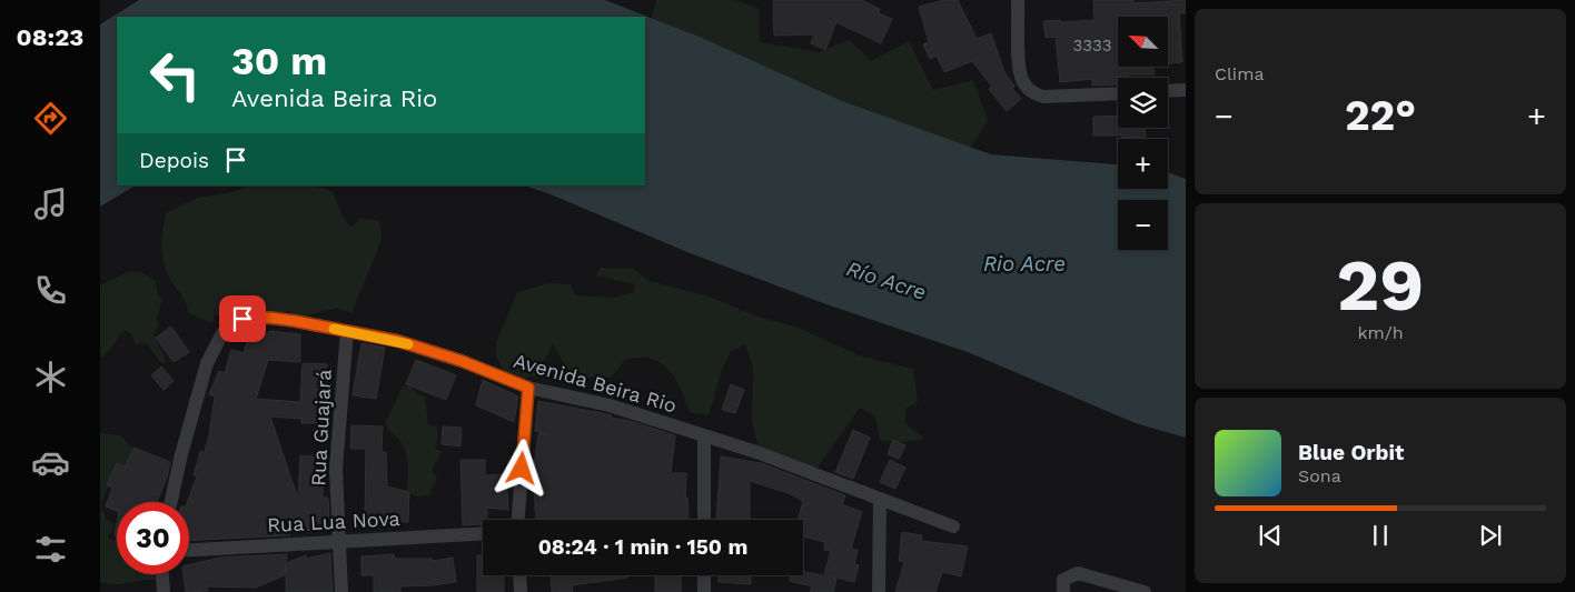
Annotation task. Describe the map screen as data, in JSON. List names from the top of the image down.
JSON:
{
  "streets": {
    "street": ["Avenida Beira Rio", "Rua Guajará", "Rua Lua Nova"]
  },
  "crossings": [
    ["Avenida Beira Rio", "Rua Guajará"],
    ["Rua Guajará", "Rua Lua Nova"]
  ],
  "water": ["Rio Acre", "Río Acre"],
  "house_numbers": ["3333"],
  "north": "top left",
  "page": {
    "tabs": "08:23",
    "tile": [
      "Clima",
      ["29", "km/h"]
    ],
    "map_buttons": ["+", "−"],
    "turn": ["30 m", "Avenida Beira Rio"],
    "heat": ["−", "22°", "+"],
    "then": "Depois",
    "song": ["Blue Orbit", "Sona"],
    "limit": "30",
    "trip": "08:24 · 1 min · 150 m"
  }
}
